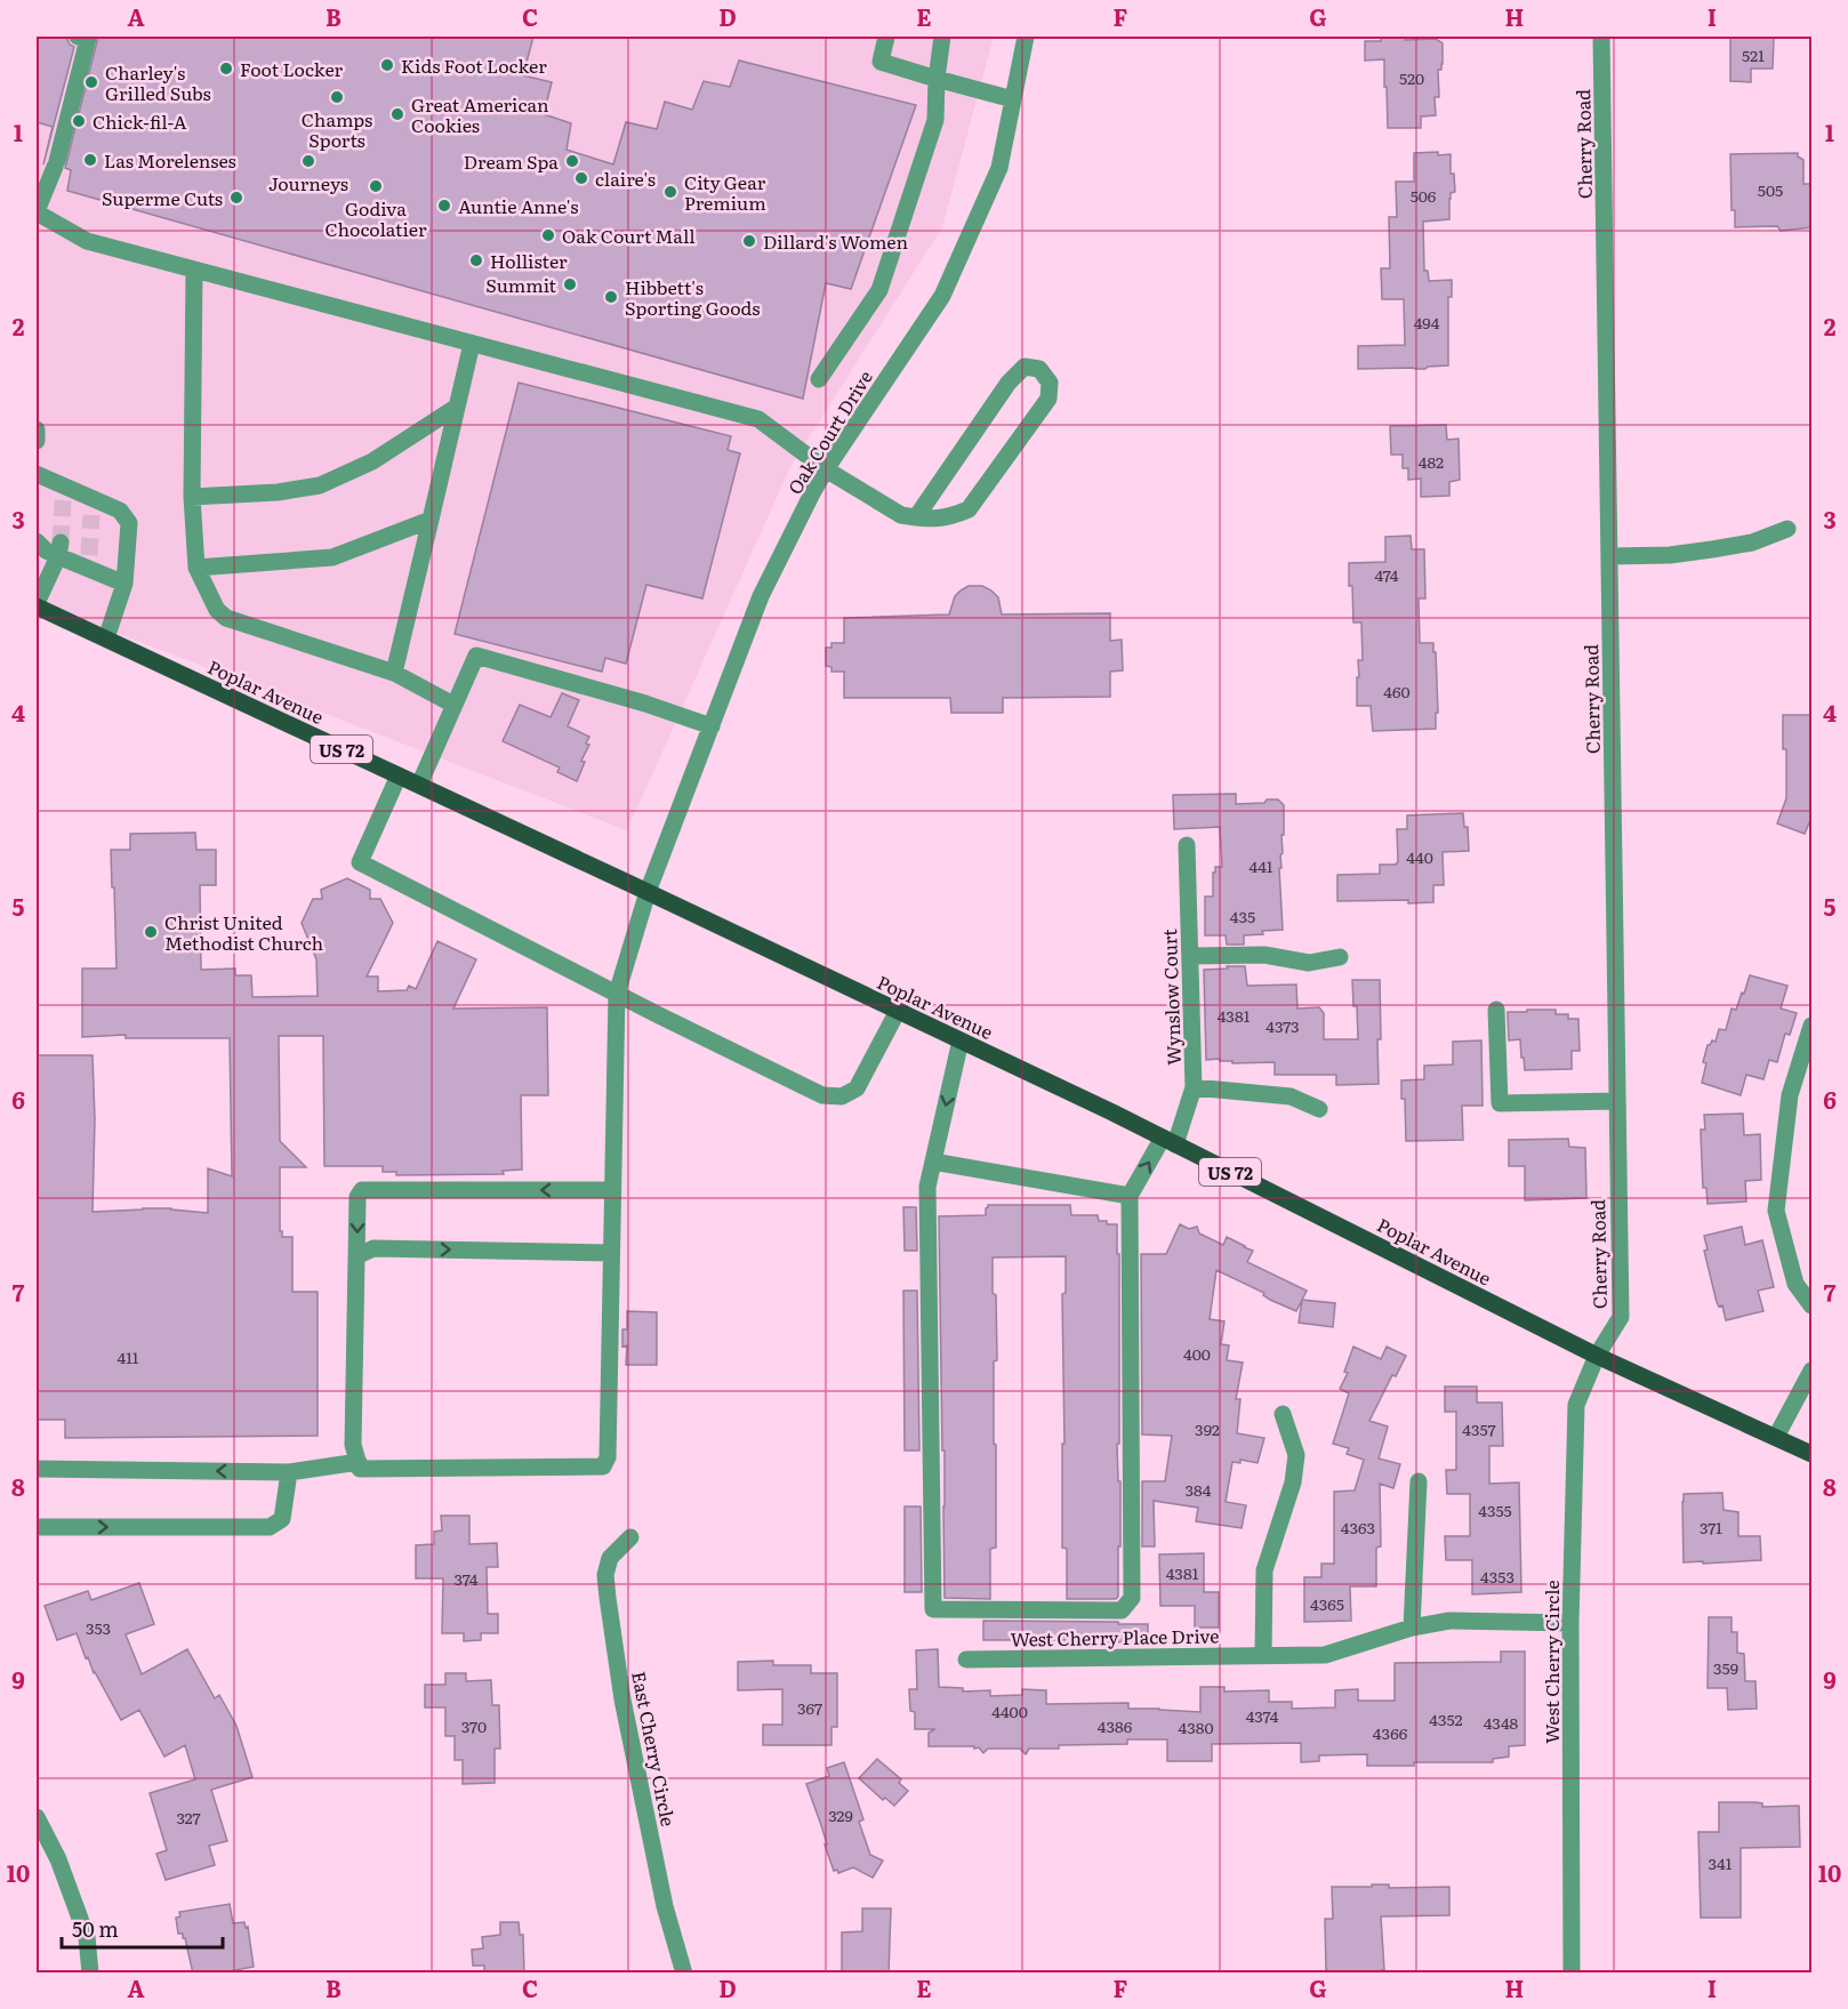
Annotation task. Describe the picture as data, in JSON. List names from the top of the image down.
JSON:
{
  "streets": {
    "main road": ["Poplar Avenue", "US 72"],
    "street": [
      "Cherry Road",
      "Oak Court Drive",
      "Wynslow Court",
      "West Cherry Place Drive",
      "West Cherry Circle",
      "East Cherry Circle"
    ]
  },
  "crossings": [
    ["Cherry Road", "Poplar Avenue"],
    ["Cherry Road", "West Cherry Circle"],
    ["Oak Court Drive", "Poplar Avenue"],
    ["Poplar Avenue", "Wynslow Court"],
    ["Poplar Avenue", "West Cherry Circle"],
    ["West Cherry Place Drive", "West Cherry Circle"]
  ],
  "places": [
    "Kids Foot Locker",
    "Foot Locker",
    "Charley's Grilled Subs",
    "Champs Sports",
    "Great American Cookies",
    "Chick-fil-A",
    "Las Morelenses",
    "Journeys",
    "Dream Spa",
    "claire's",
    "Godiva Chocolatier",
    "City Gear Premium",
    "Superme Cuts",
    "Auntie Anne's",
    "Oak Court Mall",
    "Dillard's Women",
    "Hollister",
    "Summit",
    "Hibbett's Sporting Goods",
    "Christ United Methodist Church"
  ],
  "house_numbers": [
    "521",
    "520",
    "505",
    "506",
    "494",
    "482",
    "474",
    "460",
    "440",
    "441",
    "435",
    "4381",
    "4373",
    "400",
    "411",
    "392",
    "4357",
    "384",
    "4355",
    "4363",
    "371",
    "4381",
    "4353",
    "374",
    "4365",
    "353",
    "359",
    "367",
    "4400",
    "4374",
    "4352",
    "4348",
    "370",
    "4386",
    "4380",
    "4366",
    "329",
    "327",
    "341"
  ],
  "scale_bar": "50 m",
  "grid": {
    "columns": [
      "A",
      "B",
      "C",
      "D",
      "E",
      "F",
      "G",
      "H",
      "I"
    ],
    "rows": [
      "1",
      "2",
      "3",
      "4",
      "5",
      "6",
      "7",
      "8",
      "9",
      "10"
    ]
  }
}
